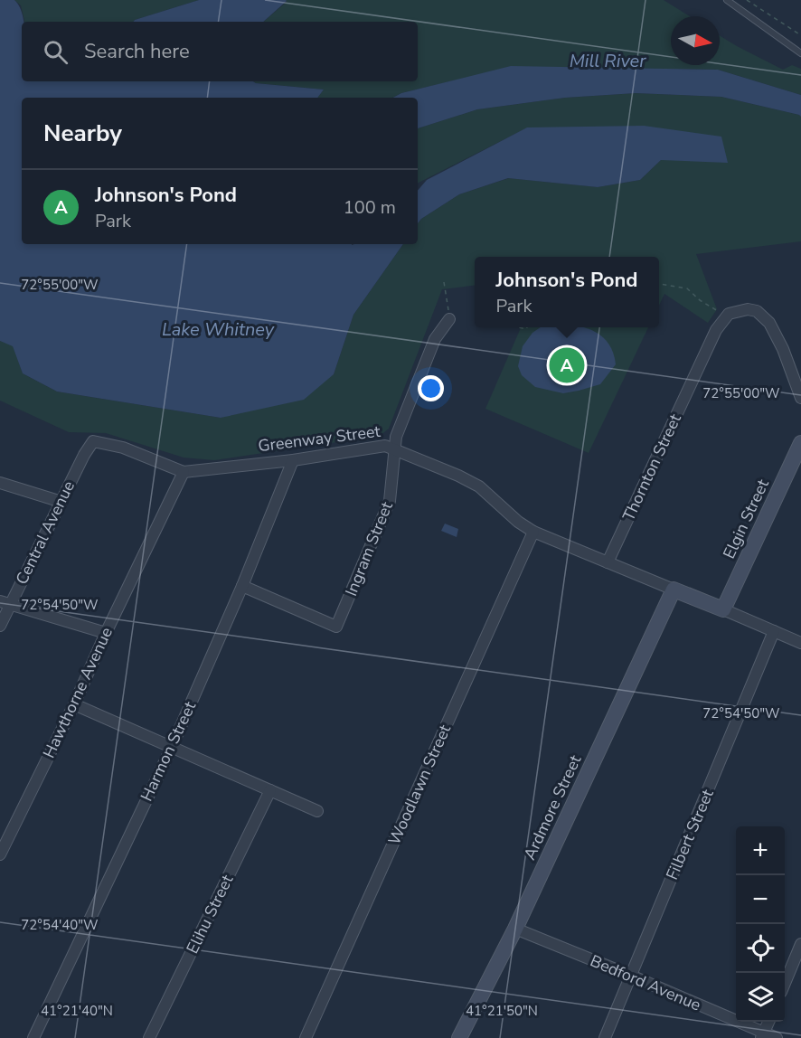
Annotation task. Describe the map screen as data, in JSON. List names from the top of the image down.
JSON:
{
  "streets": {
    "main road": ["Greenway Street", "Elgin Street", "Ardmore Street"],
    "street": [
      "Thornton Street",
      "Central Avenue",
      "Ingram Street",
      "Hawthorne Avenue",
      "Harmon Street",
      "Woodlawn Street",
      "Filbert Street",
      "Elihu Street",
      "Bedford Avenue"
    ]
  },
  "crossings": [
    ["Greenway Street", "Thornton Street"],
    ["Greenway Street", "Elgin Street"],
    ["Greenway Street", "Central Avenue"],
    ["Greenway Street", "Ingram Street"],
    ["Greenway Street", "Hawthorne Avenue"],
    ["Greenway Street", "Harmon Street"],
    ["Greenway Street", "Woodlawn Street"],
    ["Greenway Street", "Ardmore Street"],
    ["Greenway Street", "Filbert Street"],
    ["Ingram Street", "Harmon Street"],
    ["Ardmore Street", "Bedford Avenue"],
    ["Filbert Street", "Bedford Avenue"]
  ],
  "water": ["Mill River", "Lake Whitney"],
  "north": "right",
  "page": {
    "search": "Search here",
    "heading": "Nearby",
    "list": [
      {
        "mark": "A",
        "name": "Johnson's Pond",
        "note": "Park",
        "value": "100 m"
      }
    ],
    "popup": ["Johnson's Pond", "Park"],
    "pins": "A",
    "map_buttons": ["+", "−"]
  },
  "coordinates": [
    "72°55'00\"W",
    "72°54'50\"W",
    "72°54'40\"W",
    "41°21'40\"N",
    "41°21'50\"N"
  ]
}
